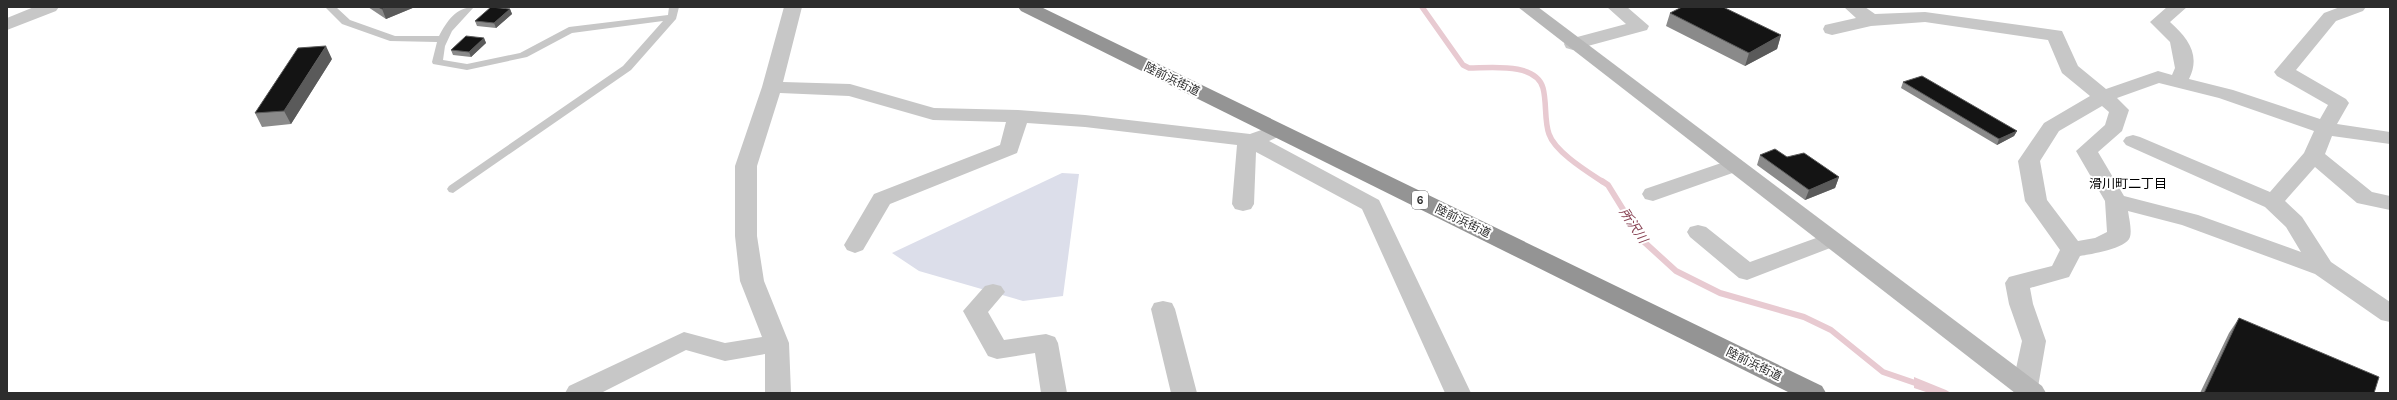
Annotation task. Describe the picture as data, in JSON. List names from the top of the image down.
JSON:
{
  "streets": {
    "highway": ["陸前浜街道", "6"]
  },
  "districts": ["滑川町二丁目"],
  "water": ["所沢川"]
}
